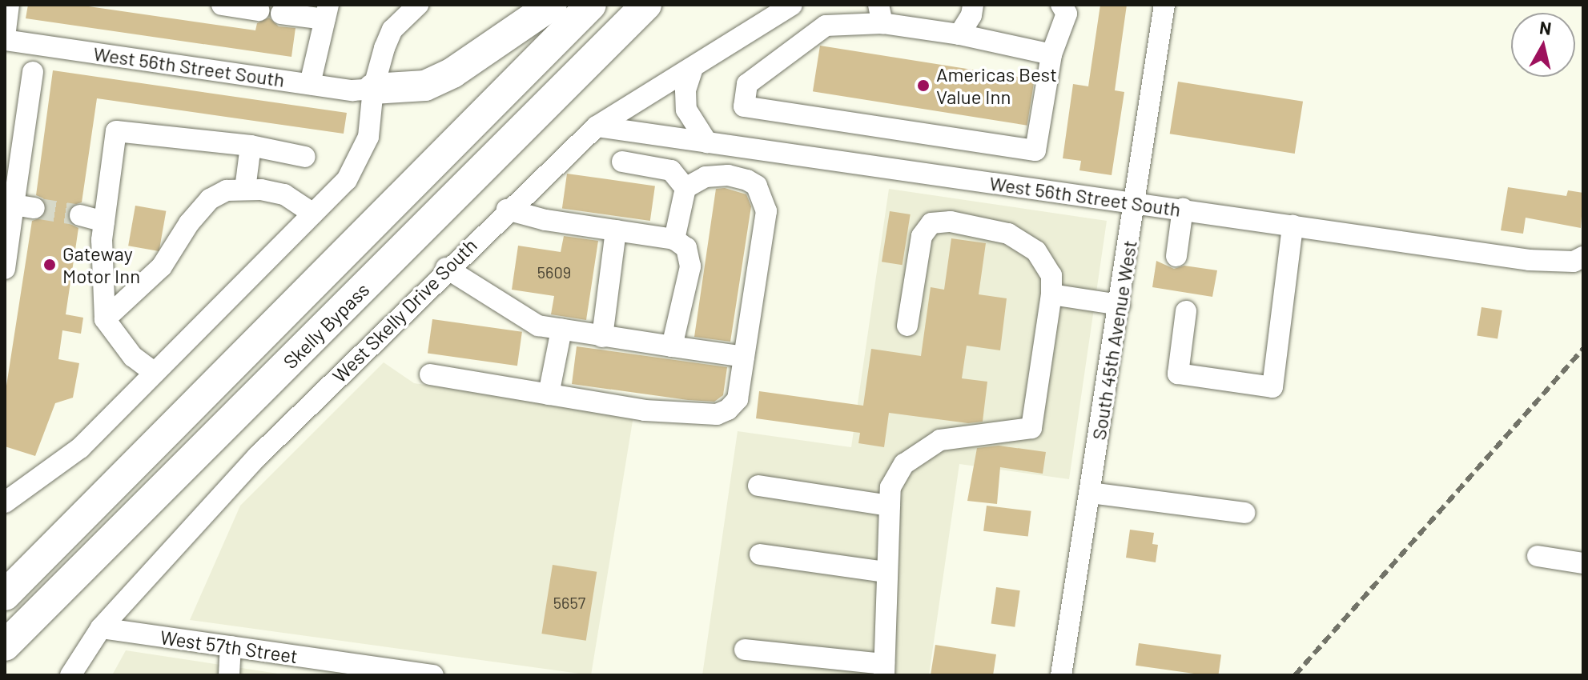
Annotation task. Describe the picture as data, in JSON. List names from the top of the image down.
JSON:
{
  "streets": {
    "highway": ["Skelly Bypass"],
    "street": [
      "West 56th Street South",
      "West Skelly Drive South",
      "South 45th Avenue West",
      "West 57th Street"
    ]
  },
  "crossings": [
    ["West 56th Street South", "West Skelly Drive South"],
    ["West 56th Street South", "South 45th Avenue West"],
    ["West Skelly Drive South", "West 57th Street"]
  ],
  "places": ["Americas Best Value Inn", "Gateway Motor Inn"],
  "house_numbers": ["5609", "5657"],
  "north": "top"
}
